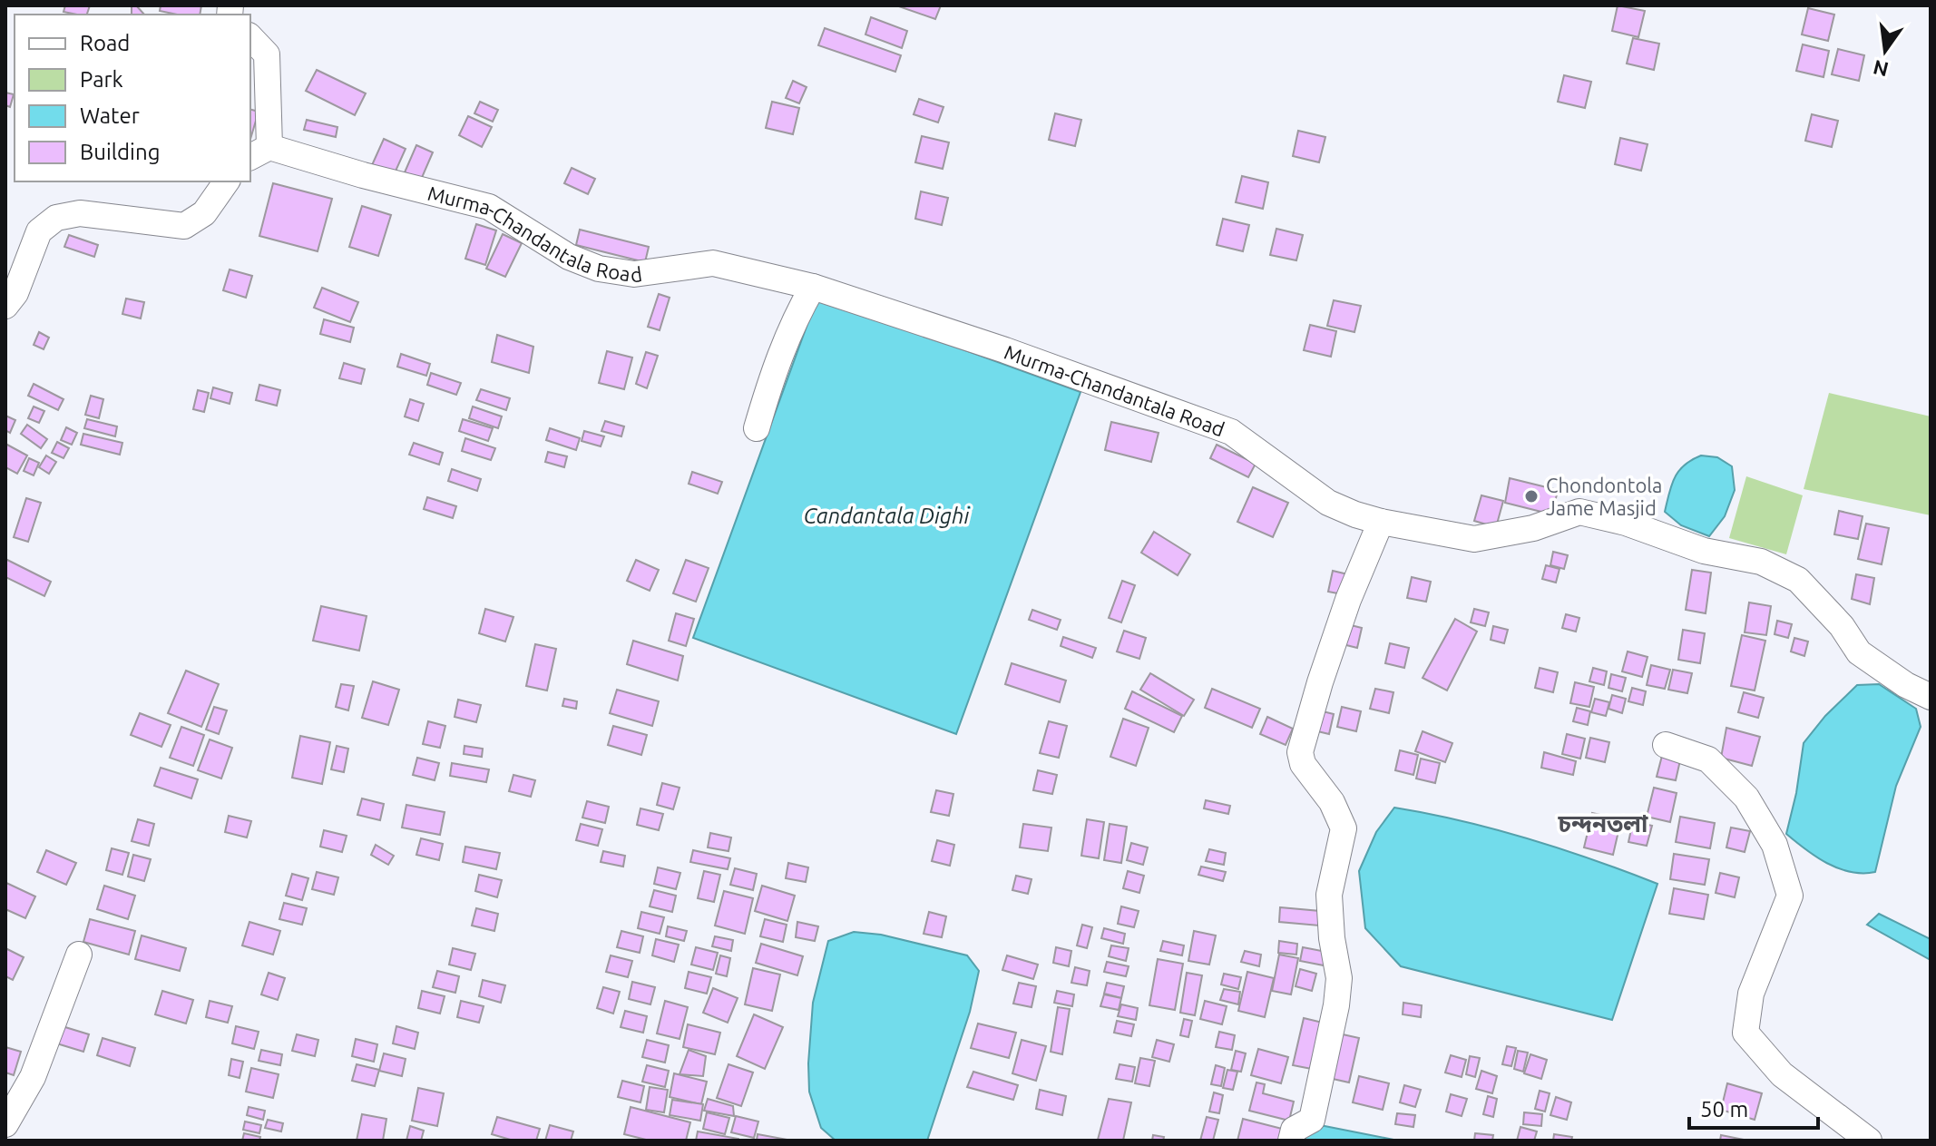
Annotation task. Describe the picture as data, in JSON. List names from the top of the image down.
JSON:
{
  "streets": {
    "street": ["Murma-Chandantala Road"]
  },
  "districts": ["চন্দনতলা"],
  "water": ["Candantala Dighi"],
  "places": ["Chondontola Jame Masjid"],
  "legend": [
    "Road",
    "Park",
    "Water",
    "Building"
  ],
  "scale_bar": "50 m",
  "north": "bottom"
}
